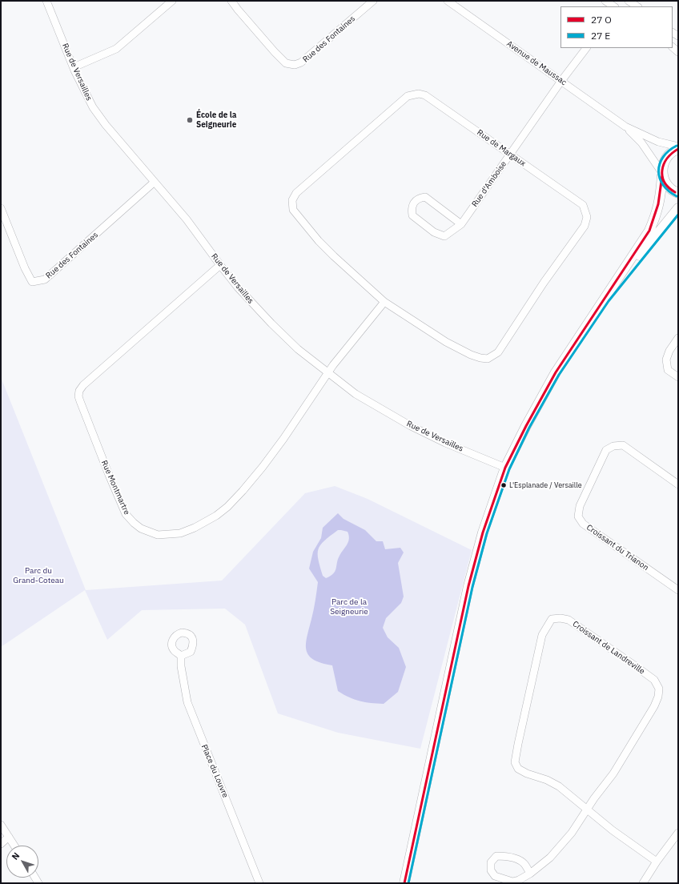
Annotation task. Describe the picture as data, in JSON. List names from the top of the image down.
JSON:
{
  "streets": {
    "street": [
      "Rue des Fontaines",
      "Avenue de Maussac",
      "Rue de Versailles",
      "Rue de Margaux",
      "Rue d'Amboise",
      "Rue Montmartre",
      "Croissant du Trianon",
      "Croissant de Landreville",
      "Place du Louvre"
    ]
  },
  "crossings": [
    ["Rue des Fontaines", "Rue de Versailles"],
    ["Avenue de Maussac", "Rue d'Amboise"],
    ["Rue de Versailles", "Rue Montmartre"],
    ["Rue de Margaux", "Rue d'Amboise"]
  ],
  "parks": ["Parc du Grand-Coteau", "Parc de la Seigneurie"],
  "places": ["École de la Seigneurie", "L'Esplanade / Versaille"],
  "legend": ["27 O", "27 E"],
  "north": "top left"
}
